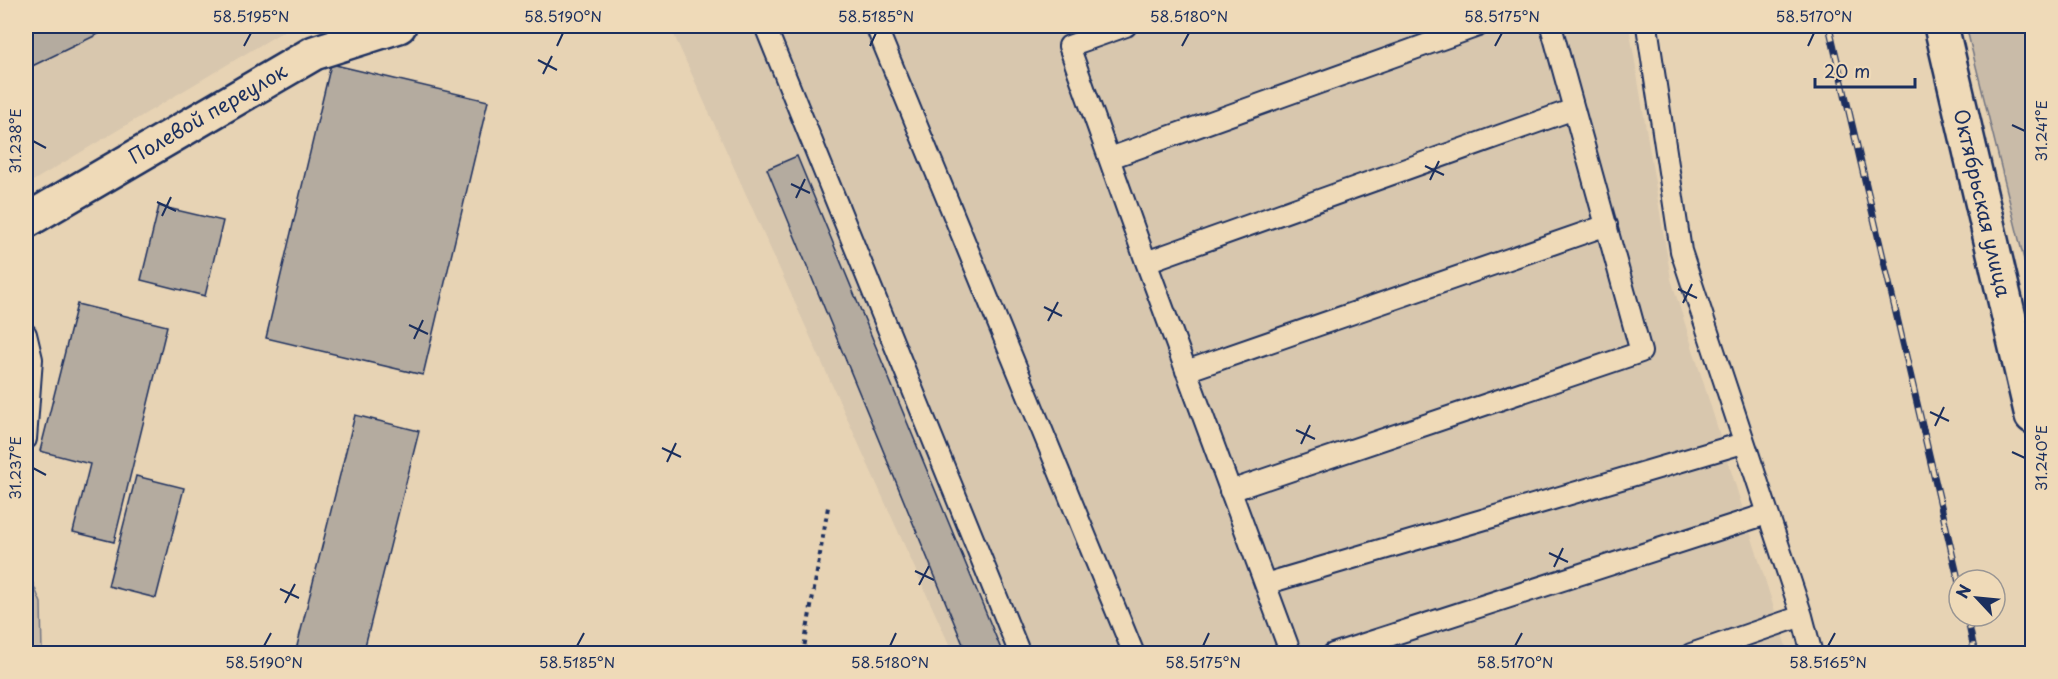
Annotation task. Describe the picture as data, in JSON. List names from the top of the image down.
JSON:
{
  "streets": {
    "street": ["Полевой переулок", "Октябрьская улица"]
  },
  "scale_bar": "20 m",
  "north": "top left",
  "coordinates": [
    "58.5195°N",
    "58.5190°N",
    "58.5185°N",
    "58.5180°N",
    "58.5175°N",
    "58.5170°N",
    "31.241°E",
    "31.238°E",
    "31.240°E",
    "31.237°E",
    "58.5165°N"
  ]
}
